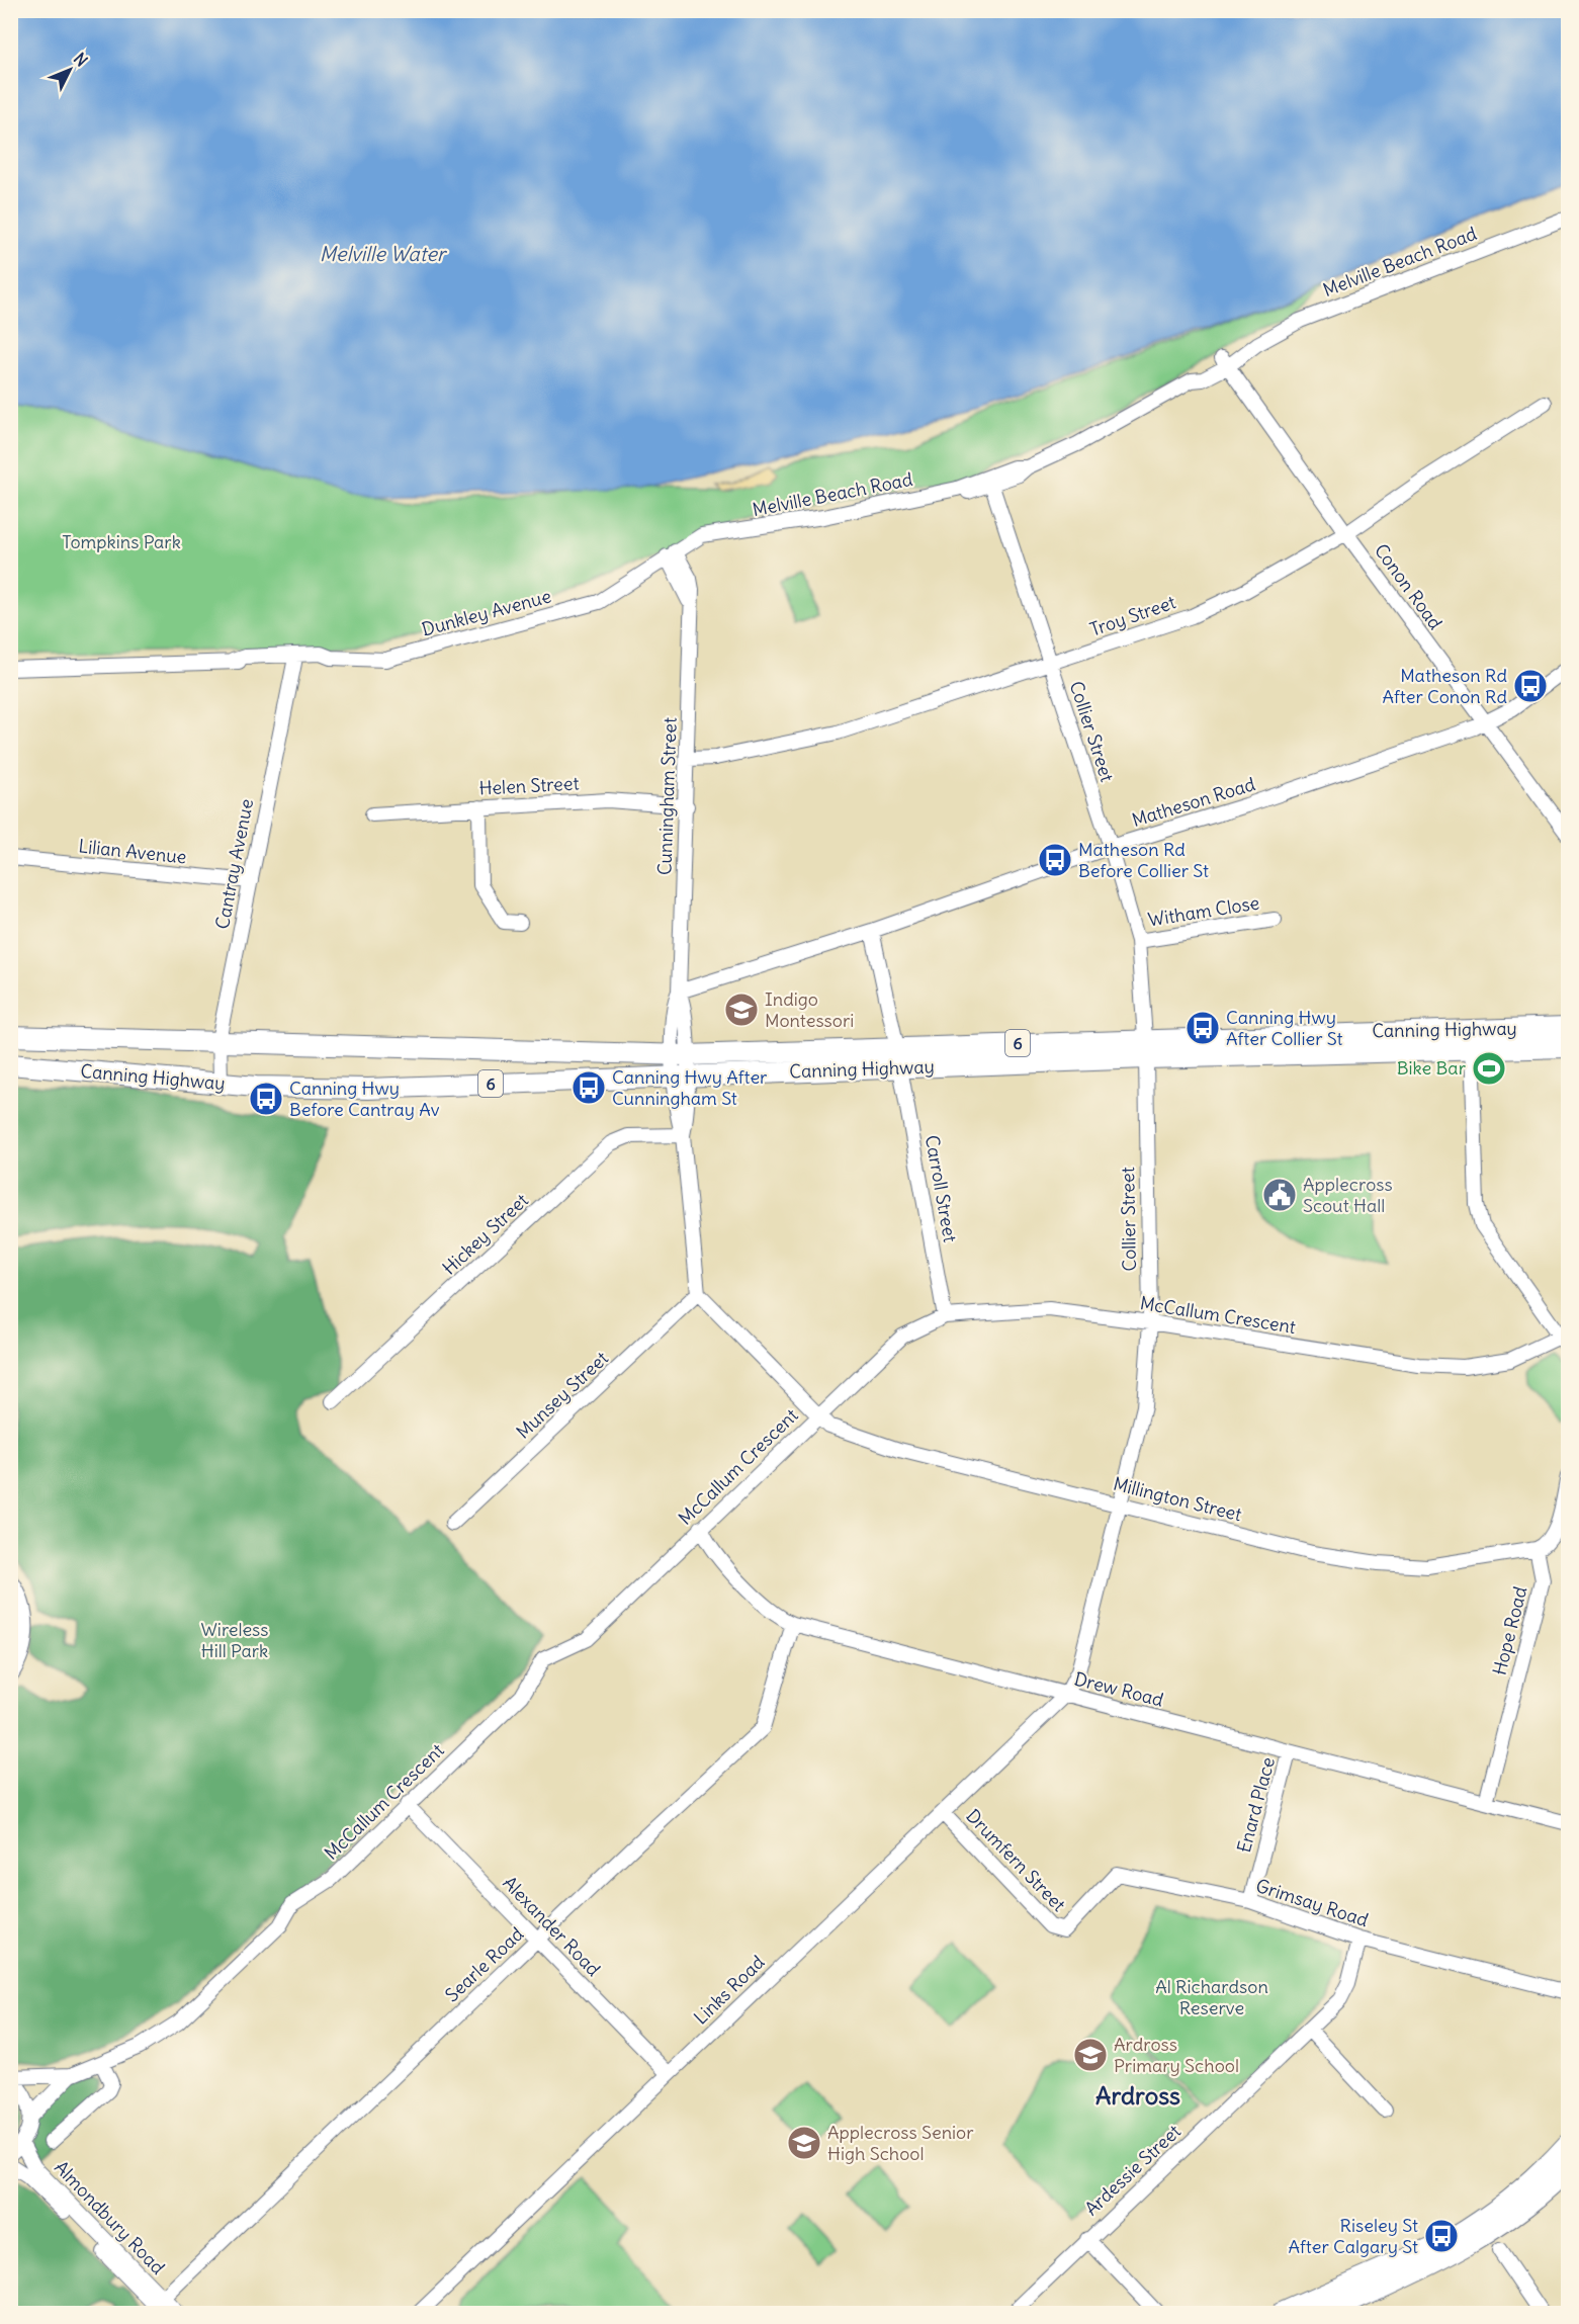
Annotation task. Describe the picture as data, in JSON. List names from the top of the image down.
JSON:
{
  "streets": {
    "highway": ["Canning Highway", "6"],
    "street": [
      "Melville Beach Road",
      "Conon Road",
      "Dunkley Avenue",
      "Troy Street",
      "Collier Street",
      "Helen Street",
      "Cunningham Street",
      "Matheson Road",
      "Lilian Avenue",
      "Cantray Avenue",
      "Witham Close",
      "Carroll Street",
      "Hickey Street",
      "McCallum Crescent",
      "Munsey Street",
      "Millington Street",
      "Hope Road",
      "Drew Road",
      "Enard Place",
      "Drumfern Street",
      "Grimsay Road",
      "Alexander Road",
      "Searle Road",
      "Links Road",
      "Ardessie Street",
      "Almondbury Road"
    ]
  },
  "crossings": [
    ["Melville Beach Road", "Conon Road"],
    ["Melville Beach Road", "Dunkley Avenue"],
    ["Melville Beach Road", "Collier Street"],
    ["Melville Beach Road", "Cunningham Street"],
    ["Conon Road", "Troy Street"],
    ["Conon Road", "Matheson Road"],
    ["Dunkley Avenue", "Cunningham Street"],
    ["Dunkley Avenue", "Cantray Avenue"],
    ["Troy Street", "Collier Street"],
    ["Troy Street", "Cunningham Street"],
    ["Collier Street", "Matheson Road"],
    ["Collier Street", "Witham Close"],
    ["Collier Street", "Canning Highway"],
    ["Collier Street", "McCallum Crescent"],
    ["Collier Street", "Millington Street"],
    ["Collier Street", "Drew Road"],
    ["Collier Street", "Links Road"],
    ["Helen Street", "Cunningham Street"],
    ["Cunningham Street", "Matheson Road"],
    ["Cunningham Street", "Canning Highway"],
    ["Cunningham Street", "Hickey Street"],
    ["Cunningham Street", "Munsey Street"],
    ["Lilian Avenue", "Cantray Avenue"],
    ["Cantray Avenue", "Canning Highway"],
    ["Canning Highway", "Carroll Street"],
    ["Carroll Street", "McCallum Crescent"],
    ["McCallum Crescent", "Millington Street"],
    ["McCallum Crescent", "Drew Road"],
    ["McCallum Crescent", "Alexander Road"],
    ["Millington Street", "Hope Road"],
    ["Hope Road", "Drew Road"],
    ["Drew Road", "Enard Place"],
    ["Drew Road", "Searle Road"],
    ["Drew Road", "Links Road"],
    ["Enard Place", "Grimsay Road"],
    ["Drumfern Street", "Grimsay Road"],
    ["Drumfern Street", "Links Road"],
    ["Grimsay Road", "Ardessie Street"],
    ["Alexander Road", "Searle Road"],
    ["Alexander Road", "Links Road"],
    ["Searle Road", "Almondbury Road"]
  ],
  "districts": ["Ardross"],
  "water": ["Melville Water"],
  "parks": ["Tompkins Park", "Wireless Hill Park", "Al Richardson Reserve"],
  "places": {
    "bus stop": [
      "Matheson Rd After Conon Rd",
      "Matheson Rd Before Collier St",
      "Canning Hwy After Collier St",
      "Canning Hwy After Cunningham St",
      "Canning Hwy Before Cantray Av",
      "Riseley St After Calgary St"
    ],
    "school or university": ["Indigo Montessori", "Ardross Primary School", "Applecross Senior High School"],
    "sports": ["Bike Bar"],
    "public building": ["Applecross Scout Hall"]
  },
  "north": "top right"
}
